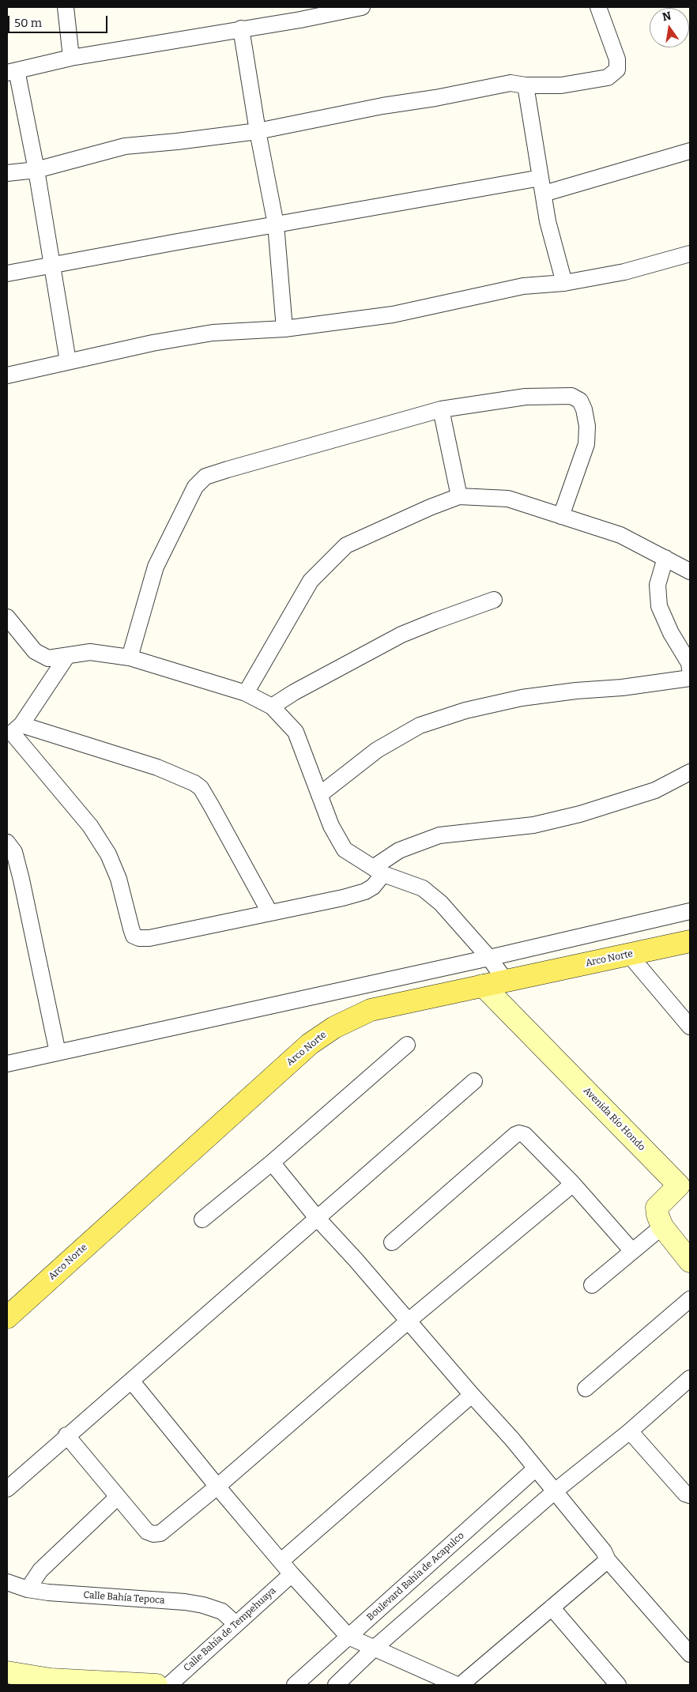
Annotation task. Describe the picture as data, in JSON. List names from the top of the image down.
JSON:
{
  "streets": {
    "main road": ["Arco Norte", "Avenida Río Hondo"],
    "street": ["Boulevard Bahía de Acapulco", "Calle Bahía Tepoca", "Calle Bahía de Tempehuaya"]
  },
  "crossings": [
    ["Arco Norte", "Avenida Río Hondo"],
    ["Calle Bahía Tepoca", "Calle Bahía de Tempehuaya"]
  ],
  "scale_bar": "50 m",
  "north": "top"
}
